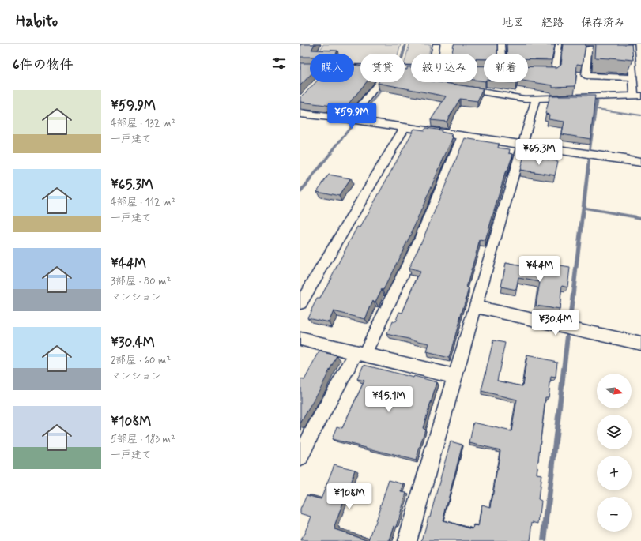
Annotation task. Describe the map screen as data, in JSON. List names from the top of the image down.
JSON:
{
  "north": "right",
  "page": {
    "header": "Habito",
    "nav": ["地図", "経路", "保存済み"],
    "heading": "6件の物件",
    "chip": [
      "購入",
      "賃貸",
      "絞り込み",
      "新着"
    ],
    "list": [
      {
        "name": "¥59.9M",
        "note": "4部屋 · 132 m² · 一戸建て"
      },
      {
        "name": "¥65.3M",
        "note": "4部屋 · 112 m² · 一戸建て"
      },
      {
        "name": "¥44M",
        "note": "3部屋 · 80 m² · マンション"
      },
      {
        "name": "¥30.4M",
        "note": "2部屋 · 60 m² · マンション"
      },
      {
        "name": "¥108M",
        "note": "5部屋 · 183 m² · 一戸建て"
      }
    ],
    "price": [
      "¥59.9M",
      "¥65.3M",
      "¥44M",
      "¥30.4M",
      "¥45.1M",
      "¥108M"
    ],
    "map_buttons": ["+", "−"]
  }
}
